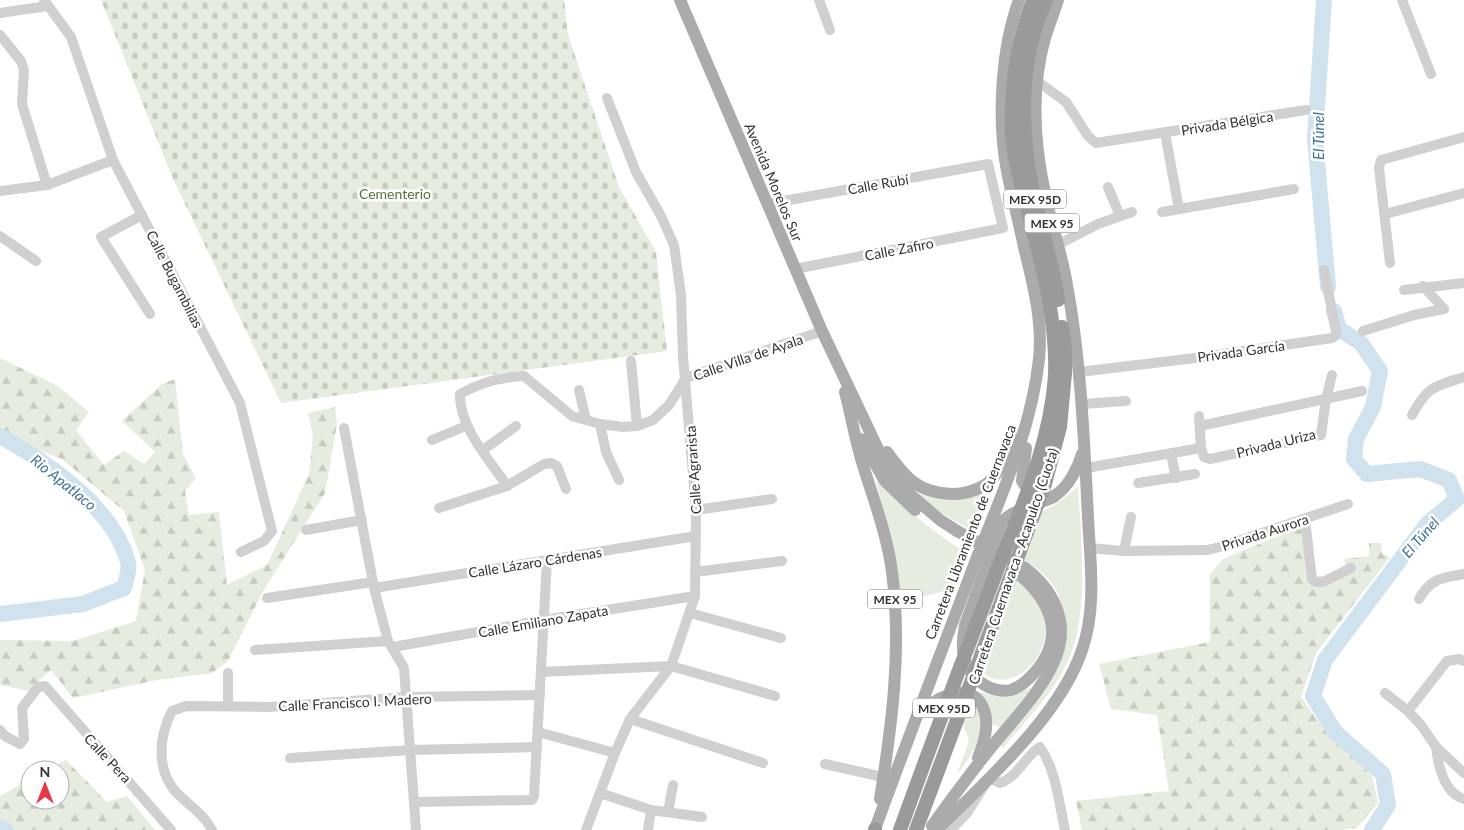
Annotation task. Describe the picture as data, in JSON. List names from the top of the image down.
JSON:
{
  "streets": {
    "highway": ["MEX 95D", "Carretera Cuernavaca - Acapulco (Cuota)"],
    "main road": ["Avenida Morelos Sur", "MEX 95", "Carretera Libramiento de Cuernavaca"],
    "street": [
      "Privada Bélgica",
      "Calle Rubí",
      "Calle Zafiro",
      "Calle Bugambilias",
      "Privada García",
      "Calle Villa de Ayala",
      "Privada Uriza",
      "Calle Agrarista",
      "Privada Aurora",
      "Calle Lázaro Cárdenas",
      "Calle Emiliano Zapata",
      "Calle Francisco I. Madero",
      "Calle Pera"
    ]
  },
  "crossings": [
    ["Avenida Morelos Sur", "Calle Rubí"],
    ["Avenida Morelos Sur", "MEX 95"],
    ["Avenida Morelos Sur", "Calle Zafiro"],
    ["Avenida Morelos Sur", "Calle Villa de Ayala"],
    ["Calle Rubí", "Calle Zafiro"],
    ["MEX 95", "Privada García"],
    ["MEX 95", "Privada Uriza"],
    ["MEX 95", "Carretera Libramiento de Cuernavaca"],
    ["MEX 95", "Privada Aurora"],
    ["Calle Villa de Ayala", "Calle Agrarista"],
    ["Calle Agrarista", "Calle Lázaro Cárdenas"],
    ["Calle Agrarista", "Calle Emiliano Zapata"]
  ],
  "water": ["El Túnel", "Rio Apatlaco"],
  "parks": ["Cementerio"],
  "north": "top"
}
